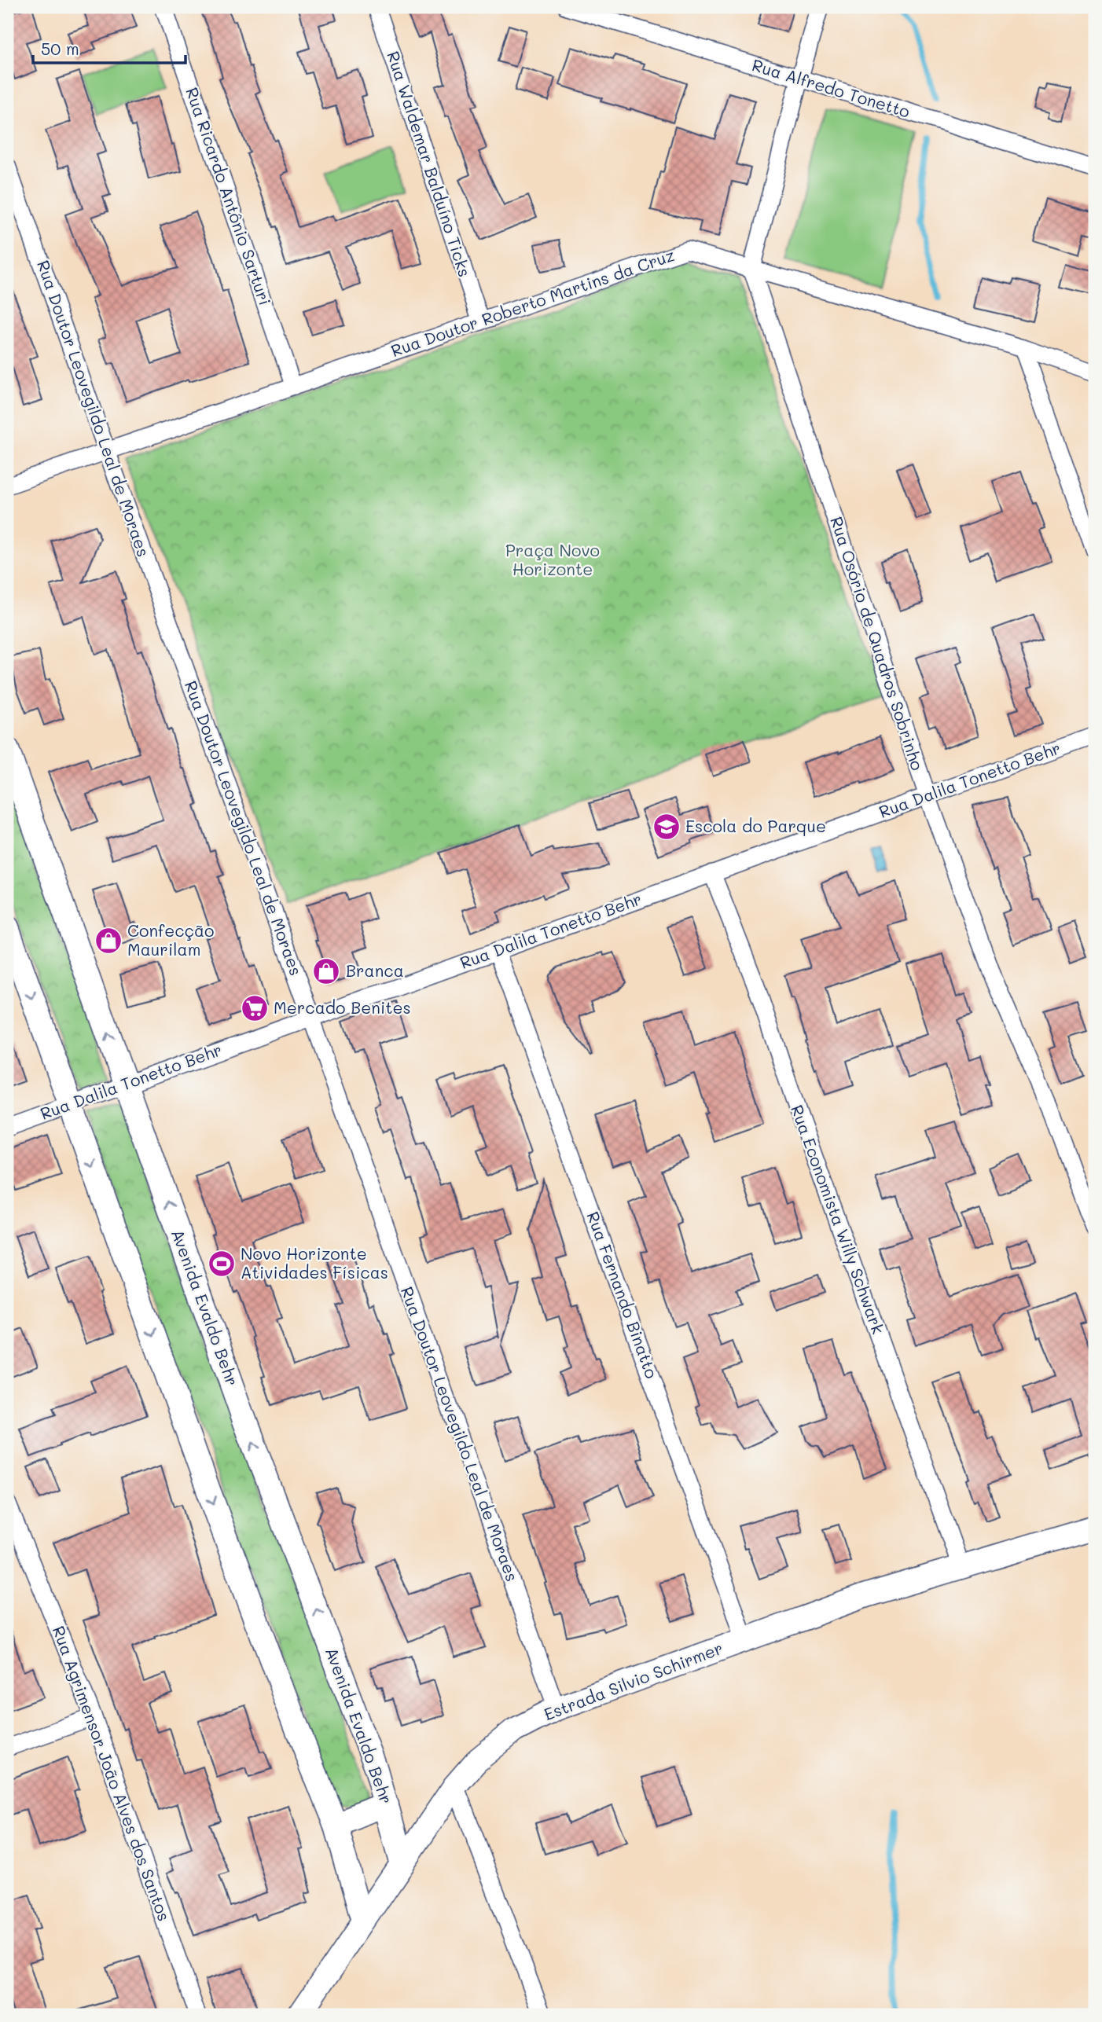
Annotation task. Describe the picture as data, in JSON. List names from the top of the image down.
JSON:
{
  "streets": {
    "street": [
      "Rua Alfredo Tonetto",
      "Rua Waldemar Balduíno Ticks",
      "Rua Ricardo Antônio Sarturi",
      "Rua Doutor Roberto Martins da Cruz",
      "Rua Doutor Leovegildo Leal de Moraes",
      "Rua Osório de Quadros Sobrinho",
      "Rua Dalila Tonetto Behr",
      "Rua Economista Willy Schwark",
      "Rua Fernando Binatto",
      "Avenida Evaldo Behr",
      "Estrada Silvio Schirmer",
      "Rua Agrimensor João Alves dos Santos"
    ]
  },
  "crossings": [
    ["Rua Waldemar Balduíno Ticks", "Rua Doutor Roberto Martins da Cruz"],
    ["Rua Ricardo Antônio Sarturi", "Rua Doutor Roberto Martins da Cruz"],
    ["Rua Doutor Roberto Martins da Cruz", "Rua Doutor Leovegildo Leal de Moraes"],
    ["Rua Doutor Roberto Martins da Cruz", "Rua Osório de Quadros Sobrinho"],
    ["Rua Doutor Leovegildo Leal de Moraes", "Rua Dalila Tonetto Behr"],
    ["Rua Doutor Leovegildo Leal de Moraes", "Estrada Silvio Schirmer"],
    ["Rua Osório de Quadros Sobrinho", "Rua Dalila Tonetto Behr"],
    ["Rua Dalila Tonetto Behr", "Rua Economista Willy Schwark"],
    ["Rua Dalila Tonetto Behr", "Rua Fernando Binatto"],
    ["Rua Dalila Tonetto Behr", "Avenida Evaldo Behr"],
    ["Rua Economista Willy Schwark", "Estrada Silvio Schirmer"],
    ["Rua Fernando Binatto", "Estrada Silvio Schirmer"],
    ["Avenida Evaldo Behr", "Estrada Silvio Schirmer"]
  ],
  "parks": ["Praça Novo Horizonte"],
  "places": {
    "school or university": ["Escola do Parque"],
    "shop": ["Confecção Maurilam", "Branca"],
    "supermarket": ["Mercado Benites"],
    "sports": ["Novo Horizonte Atividades Físicas"]
  },
  "scale_bar": "50 m"
}
